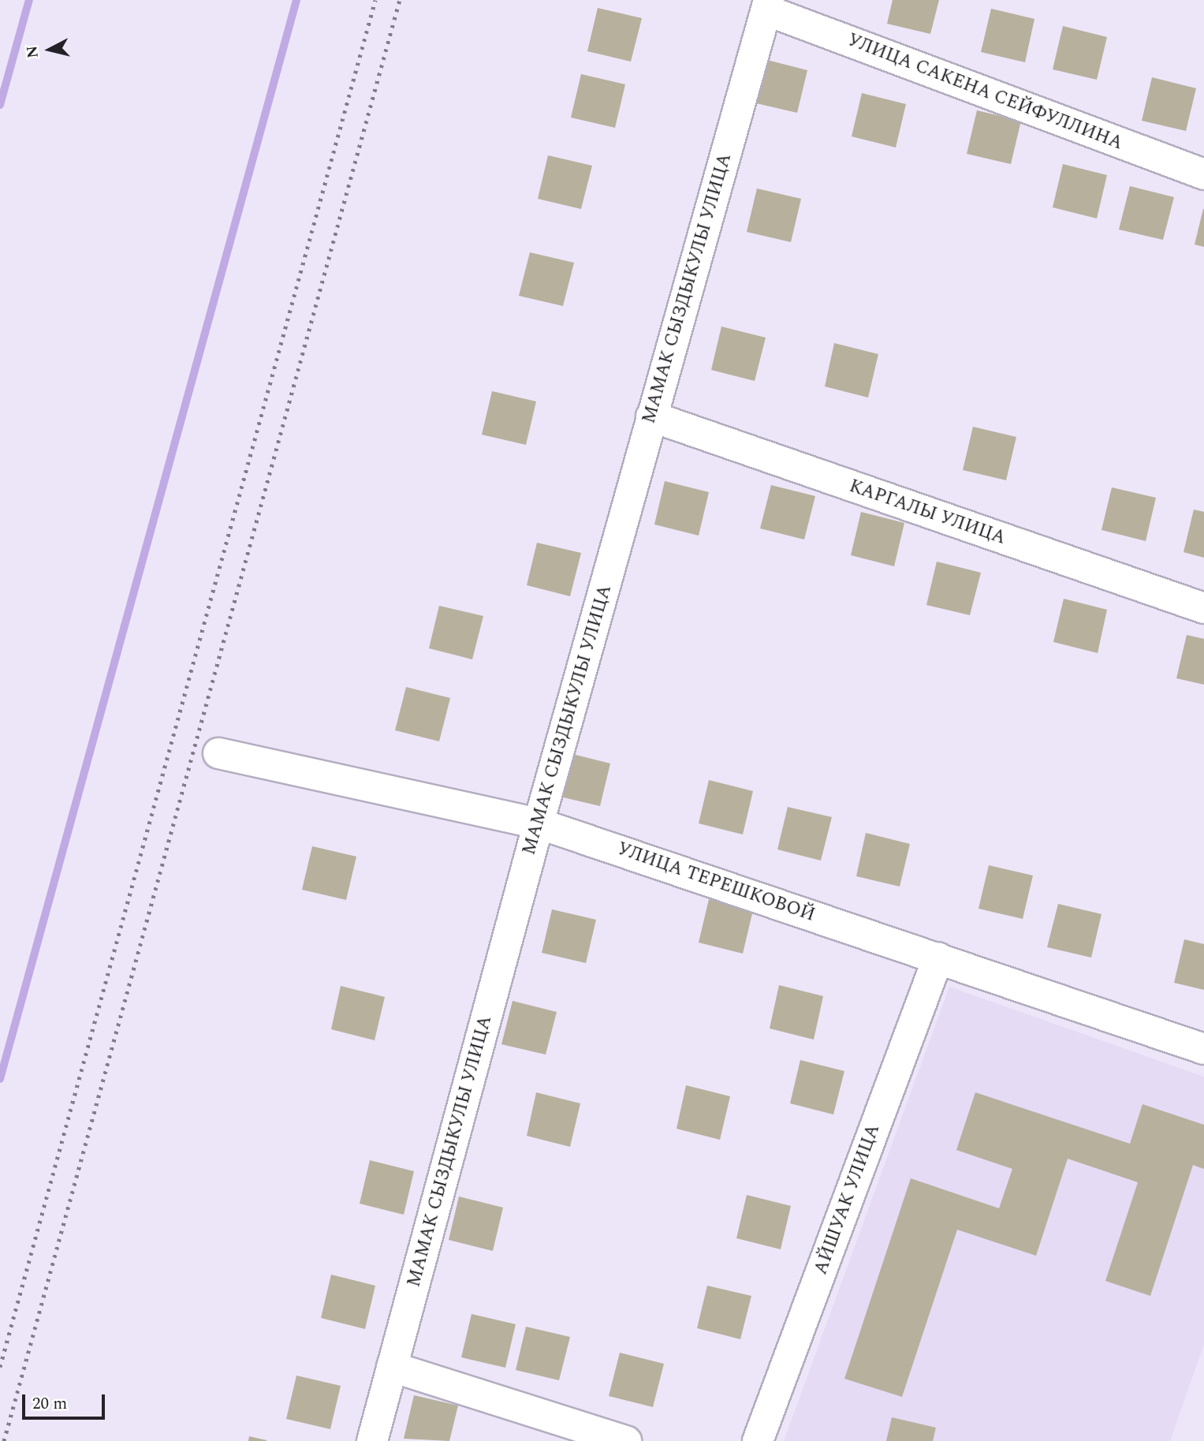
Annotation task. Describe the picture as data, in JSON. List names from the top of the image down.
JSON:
{
  "streets": {
    "street": [
      "УЛИЦА САКЕНА СЕЙФУЛЛИНА",
      "МАМАК СЫЗДЫКУЛЫ УЛИЦА",
      "КАРГАЛЫ УЛИЦА",
      "УЛИЦА ТЕРЕШКОВОЙ",
      "АЙШУАК УЛИЦА"
    ]
  },
  "crossings": [
    ["УЛИЦА САКЕНА СЕЙФУЛЛИНА", "МАМАК СЫЗДЫКУЛЫ УЛИЦА"],
    ["МАМАК СЫЗДЫКУЛЫ УЛИЦА", "КАРГАЛЫ УЛИЦА"],
    ["МАМАК СЫЗДЫКУЛЫ УЛИЦА", "УЛИЦА ТЕРЕШКОВОЙ"],
    ["УЛИЦА ТЕРЕШКОВОЙ", "АЙШУАК УЛИЦА"]
  ],
  "scale_bar": "20 m",
  "north": "left"
}
